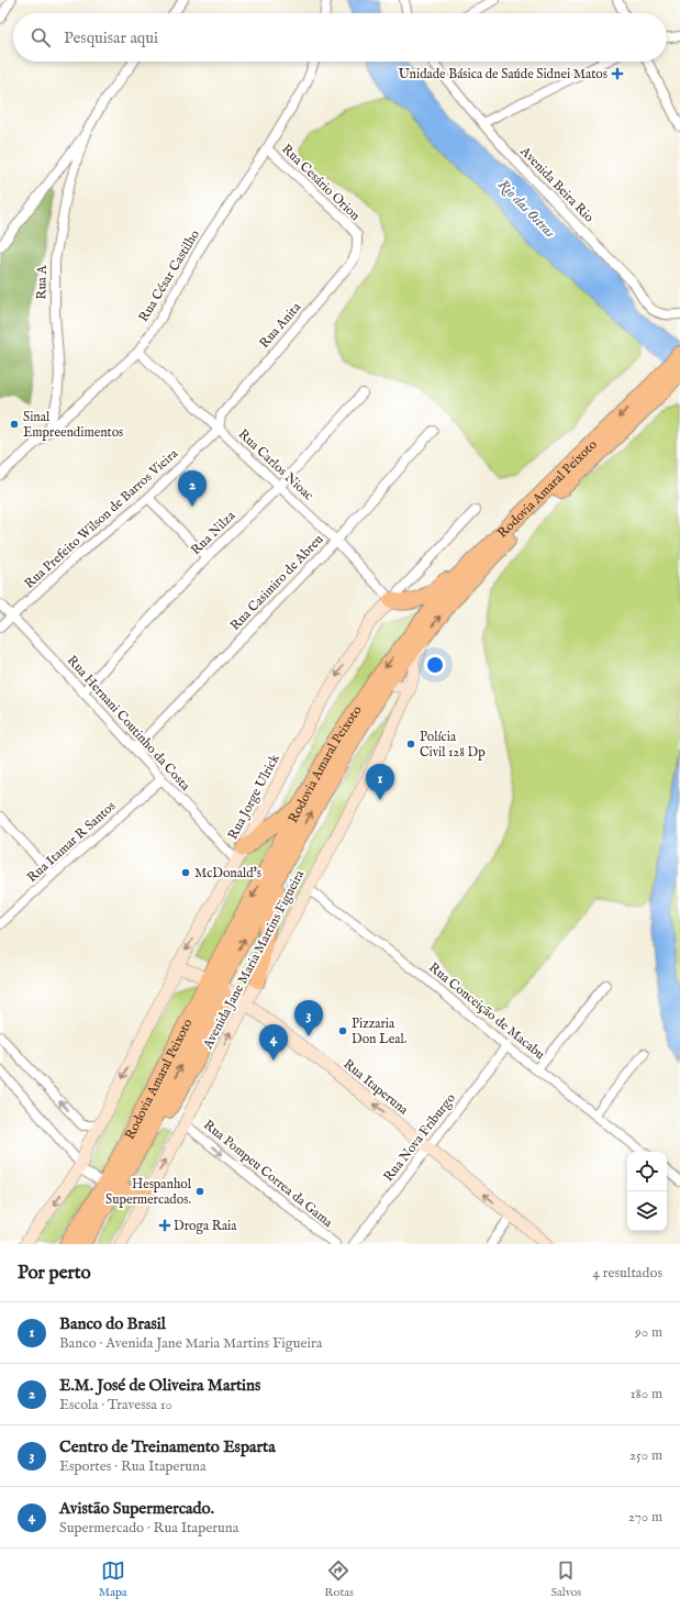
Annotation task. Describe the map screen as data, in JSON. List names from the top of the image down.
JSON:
{
  "streets": {
    "highway": ["Rodovia Amaral Peixoto"],
    "main road": ["Rua Jorge Ulrick", "Avenida Jane Maria Martins Figueira", "Rua Itaperuna"],
    "street": [
      "Rua Cesário Orion",
      "Avenida Beira Rio",
      "Rua César Castilho",
      "Rua A",
      "Rua Anita",
      "Rua Carlos Nioac",
      "Rua Prefeito Wilson de Barros Vieira",
      "Rua Nilza",
      "Rua Casimiro de Abreu",
      "Rua Hernani Coutinho da Costa",
      "Rua Itamar R Santos",
      "Rua Conceição de Macabu",
      "Rua Nova Friburgo",
      "Rua Pompeu Correa da Gama"
    ]
  },
  "crossings": [
    ["Rua Cesário Orion", "Rua César Castilho"],
    ["Rua Cesário Orion", "Rua Anita"],
    ["Rua César Castilho", "Rua A"],
    ["Rua César Castilho", "Rua Carlos Nioac"],
    ["Rua Anita", "Rua Carlos Nioac"],
    ["Rua Anita", "Rua Prefeito Wilson de Barros Vieira"],
    ["Rua Carlos Nioac", "Rua Prefeito Wilson de Barros Vieira"],
    ["Rua Carlos Nioac", "Rua Nilza"],
    ["Rua Carlos Nioac", "Rua Casimiro de Abreu"],
    ["Rua Carlos Nioac", "Rua Jorge Ulrick"],
    ["Rodovia Amaral Peixoto", "Avenida Jane Maria Martins Figueira"],
    ["Rodovia Amaral Peixoto", "Rua Itaperuna"],
    ["Rua Prefeito Wilson de Barros Vieira", "Rua Hernani Coutinho da Costa"],
    ["Rua Nilza", "Rua Hernani Coutinho da Costa"],
    ["Rua Casimiro de Abreu", "Rua Hernani Coutinho da Costa"],
    ["Rua Hernani Coutinho da Costa", "Rua Jorge Ulrick"],
    ["Rua Hernani Coutinho da Costa", "Rua Itamar R Santos"],
    ["Rua Jorge Ulrick", "Rua Itaperuna"],
    ["Avenida Jane Maria Martins Figueira", "Rua Conceição de Macabu"],
    ["Avenida Jane Maria Martins Figueira", "Rua Itaperuna"],
    ["Avenida Jane Maria Martins Figueira", "Rua Pompeu Correa da Gama"],
    ["Rua Conceição de Macabu", "Rua Nova Friburgo"],
    ["Rua Itaperuna", "Rua Nova Friburgo"]
  ],
  "one_way": ["Rua Jorge Ulrick", "Rua Itaperuna", "Rua Pompeu Correa da Gama"],
  "water": ["Rio das Ostras"],
  "places": {
    "health": ["Unidade Básica de Saúde Sidnei Matos", "Droga Raia"],
    "other": [
      "Sinal Empreendimentos",
      "Polícia Civil 128 Dp",
      "McDonald's",
      "Pizzaria Don Leal.",
      "Hespanhol Supermercados."
    ]
  },
  "page": {
    "search": "Pesquisar aqui",
    "pins": [
      "2",
      "1",
      "3",
      "4"
    ],
    "heading": ["Por perto", "4 resultados"],
    "list": [
      {
        "mark": "1",
        "name": "Banco do Brasil",
        "note": "Banco · Avenida Jane Maria Martins Figueira",
        "value": "90 m"
      },
      {
        "mark": "2",
        "name": "E.M. José de Oliveira Martins",
        "note": "Escola · Travessa 10",
        "value": "180 m"
      },
      {
        "mark": "3",
        "name": "Centro de Treinamento Esparta",
        "note": "Esportes · Rua Itaperuna",
        "value": "250 m"
      },
      {
        "mark": "4",
        "name": "Avistão Supermercado.",
        "note": "Supermercado · Rua Itaperuna",
        "value": "270 m"
      }
    ],
    "nav": ["Mapa", "Rotas", "Salvos"]
  }
}
